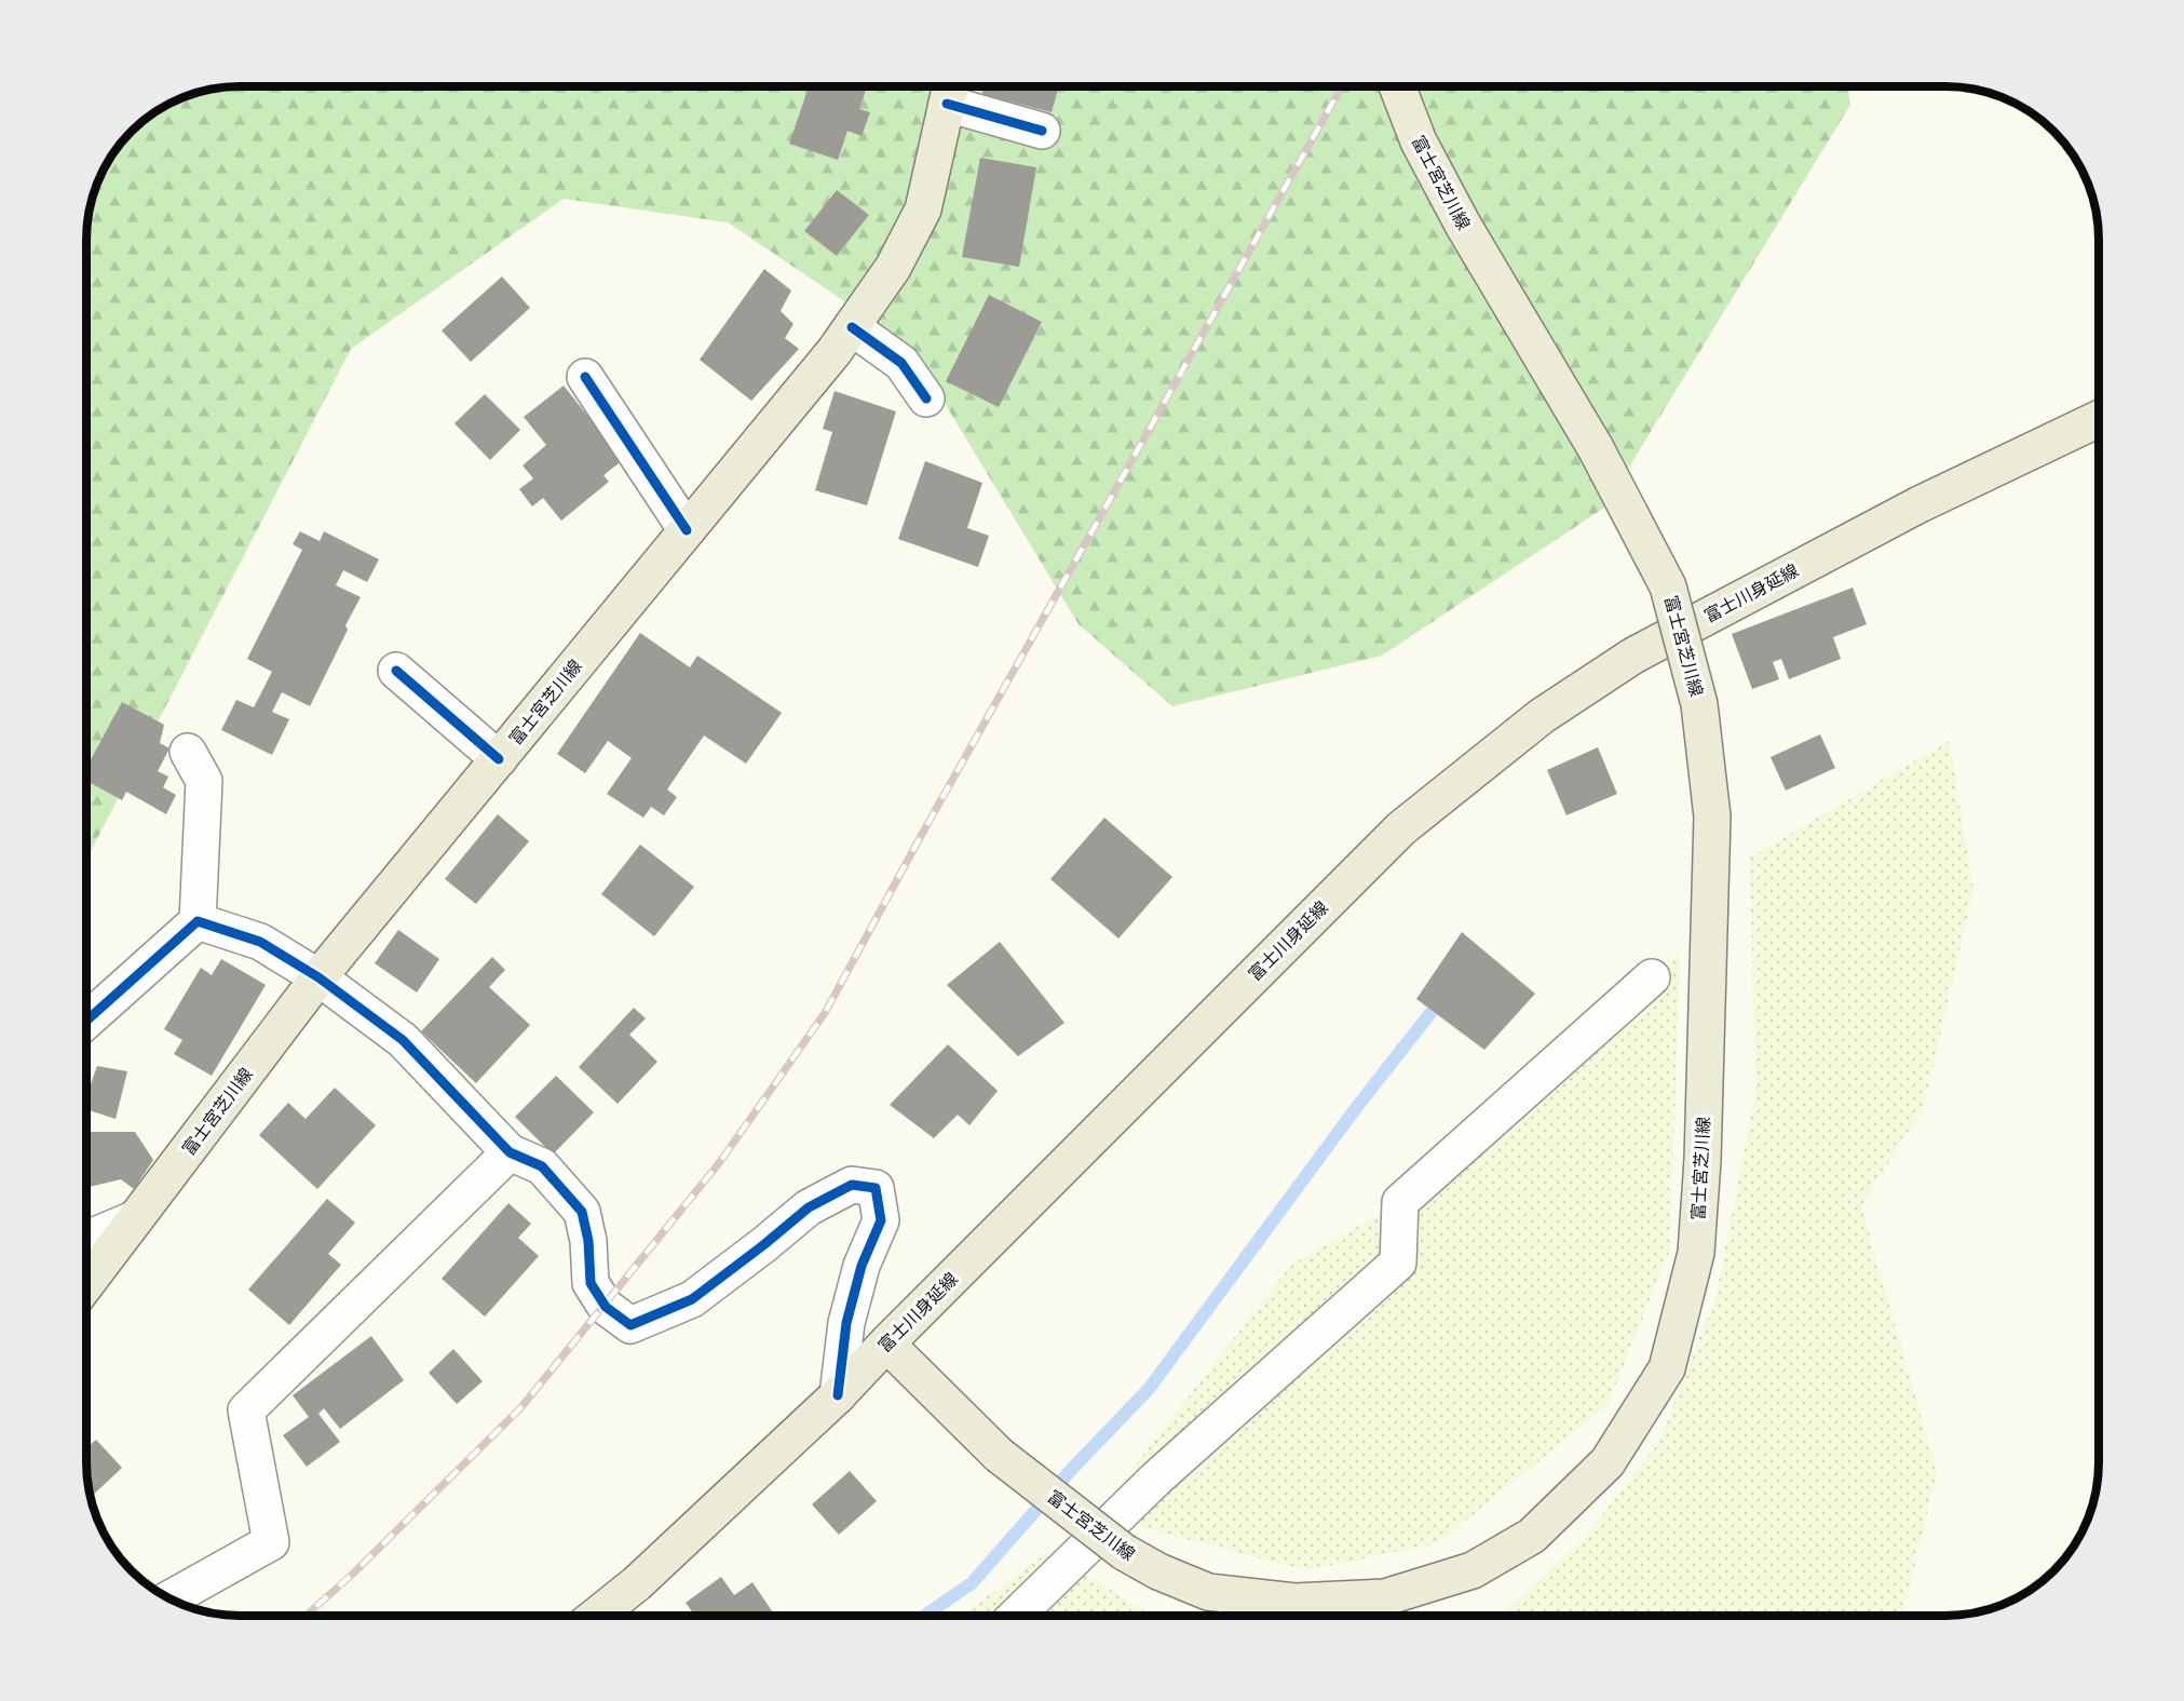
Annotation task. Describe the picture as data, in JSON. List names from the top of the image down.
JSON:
{
  "streets": {
    "main road": ["富士宮芝川線", "富士川身延線"]
  },
  "crossings": [
    ["富士宮芝川線", "富士川身延線"]
  ]
}
